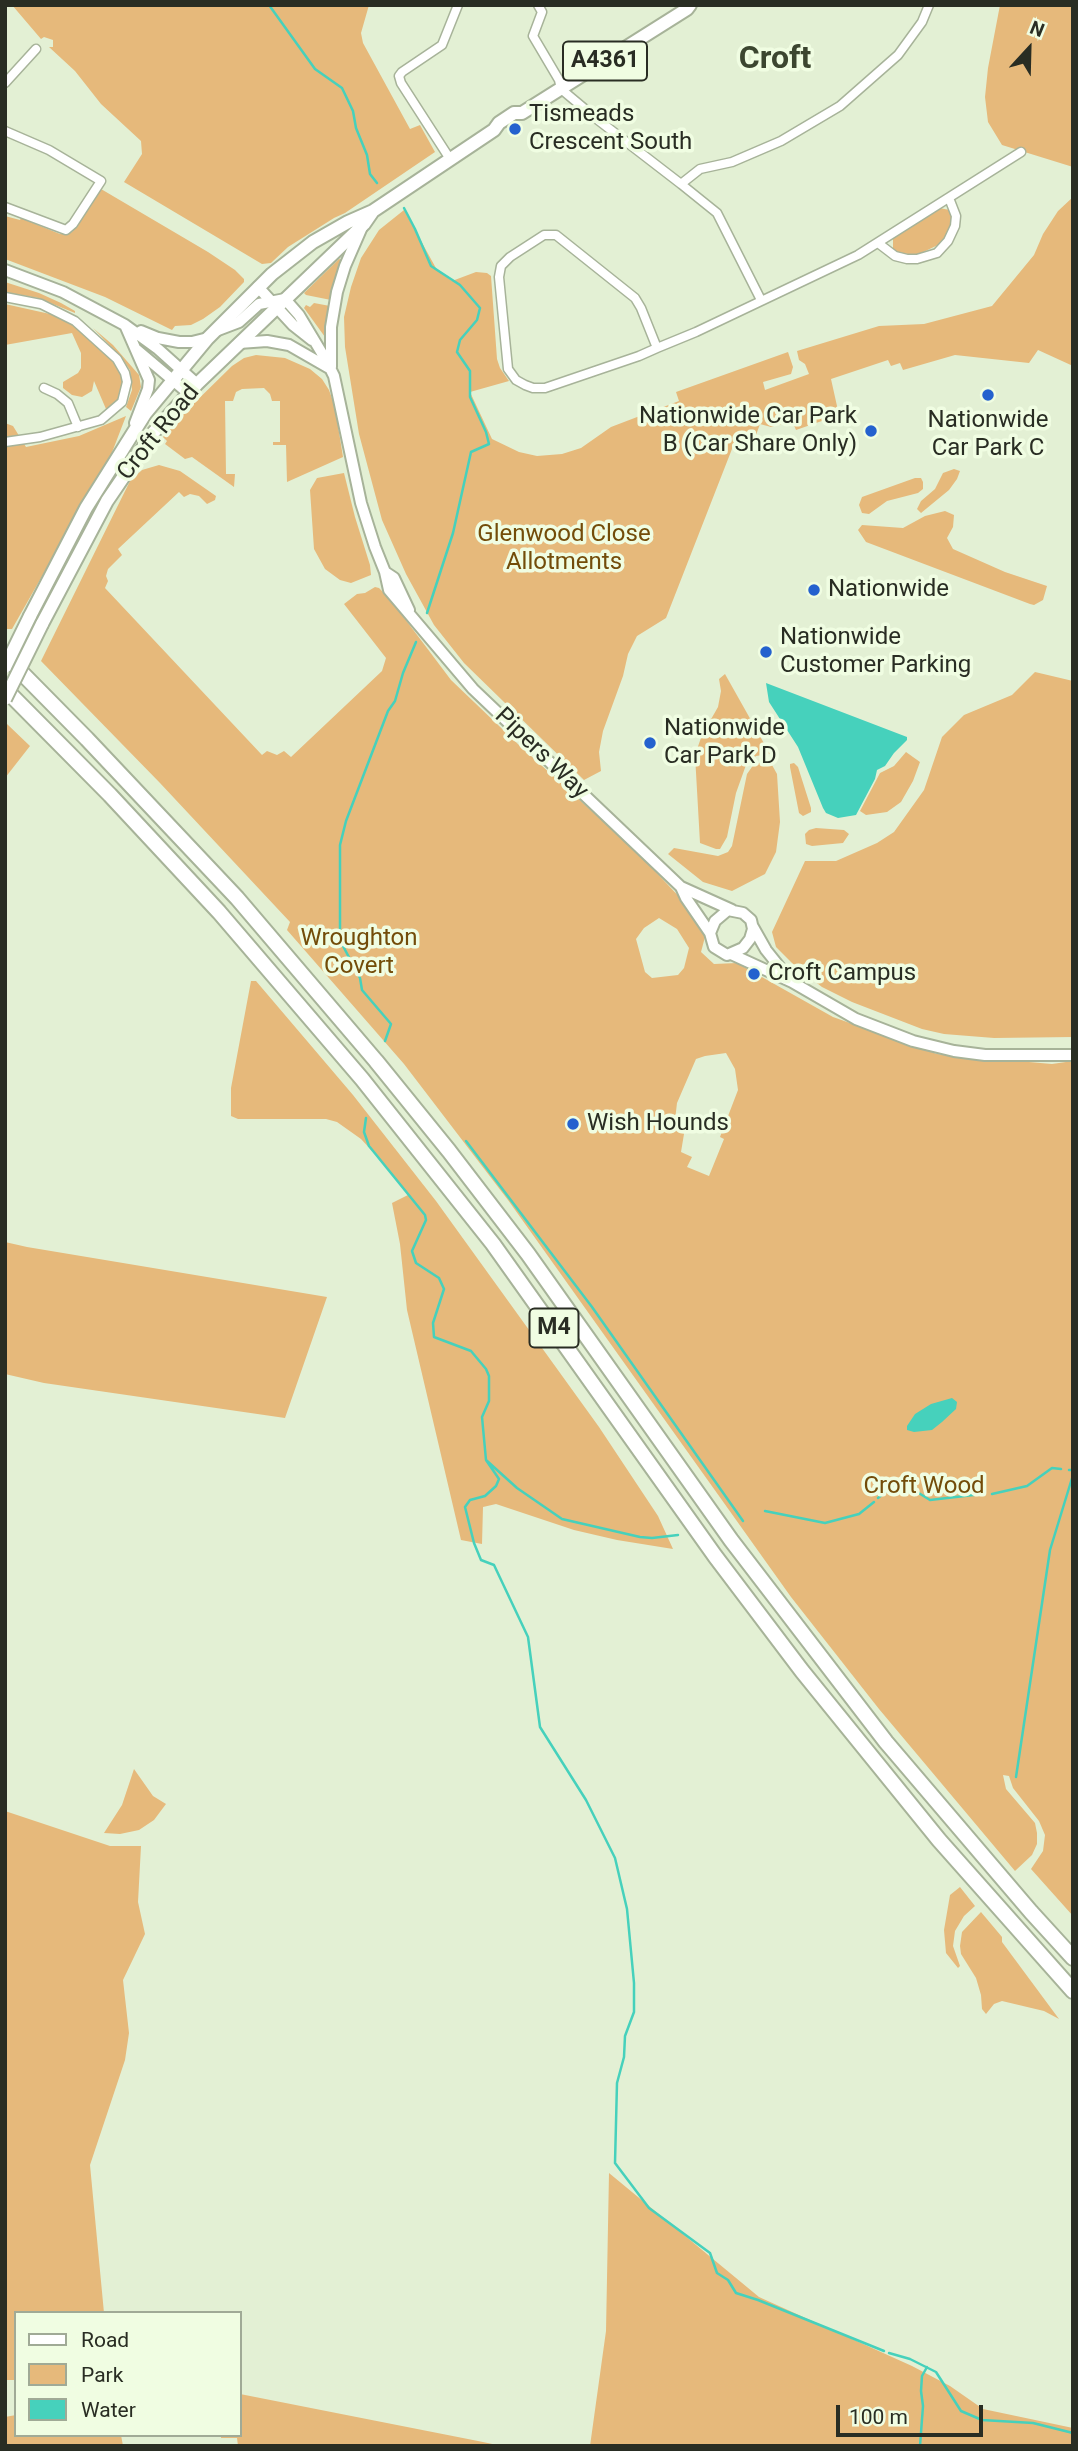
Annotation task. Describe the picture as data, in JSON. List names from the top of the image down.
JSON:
{
  "streets": {
    "highway": ["M4"],
    "main road": ["A4361", "Croft Road", "Pipers Way"]
  },
  "crossings": [
    ["Croft Road", "Pipers Way"]
  ],
  "districts": ["Croft"],
  "parks": ["Glenwood Close Allotments", "Wroughton Covert", "Croft Wood"],
  "places": [
    "Tismeads Crescent South",
    "Nationwide Car Park C",
    "Nationwide Car Park B (Car Share Only)",
    "Nationwide",
    "Nationwide Customer Parking",
    "Nationwide Car Park D",
    "Croft Campus",
    "Wish Hounds"
  ],
  "legend": ["Road", "Park", "Water"],
  "scale_bar": "100 m",
  "north": "top"
}
